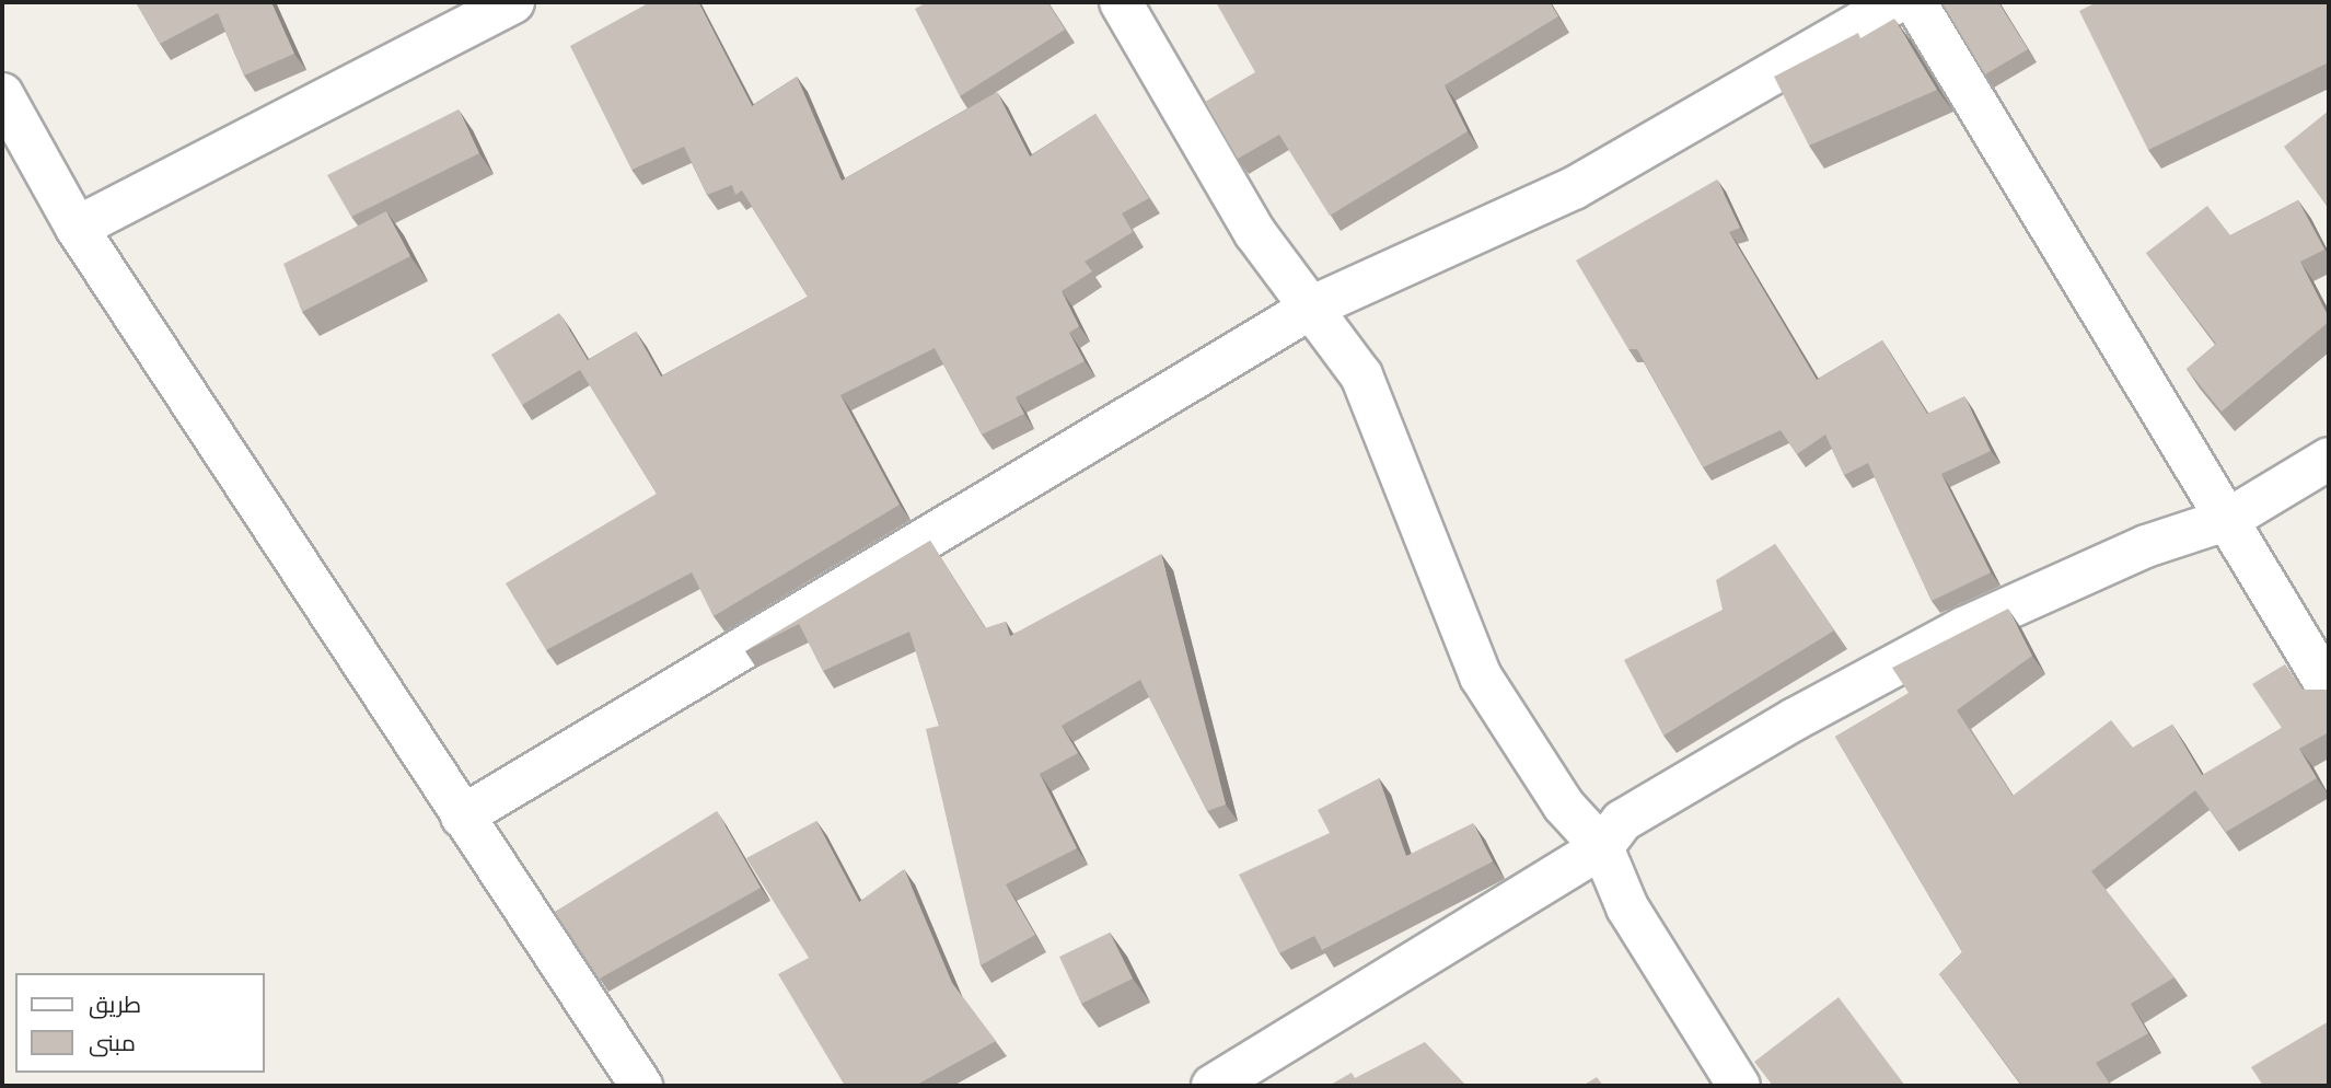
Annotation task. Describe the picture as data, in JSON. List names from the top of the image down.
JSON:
{
  "legend": ["طريق", "مبنى"]
}
